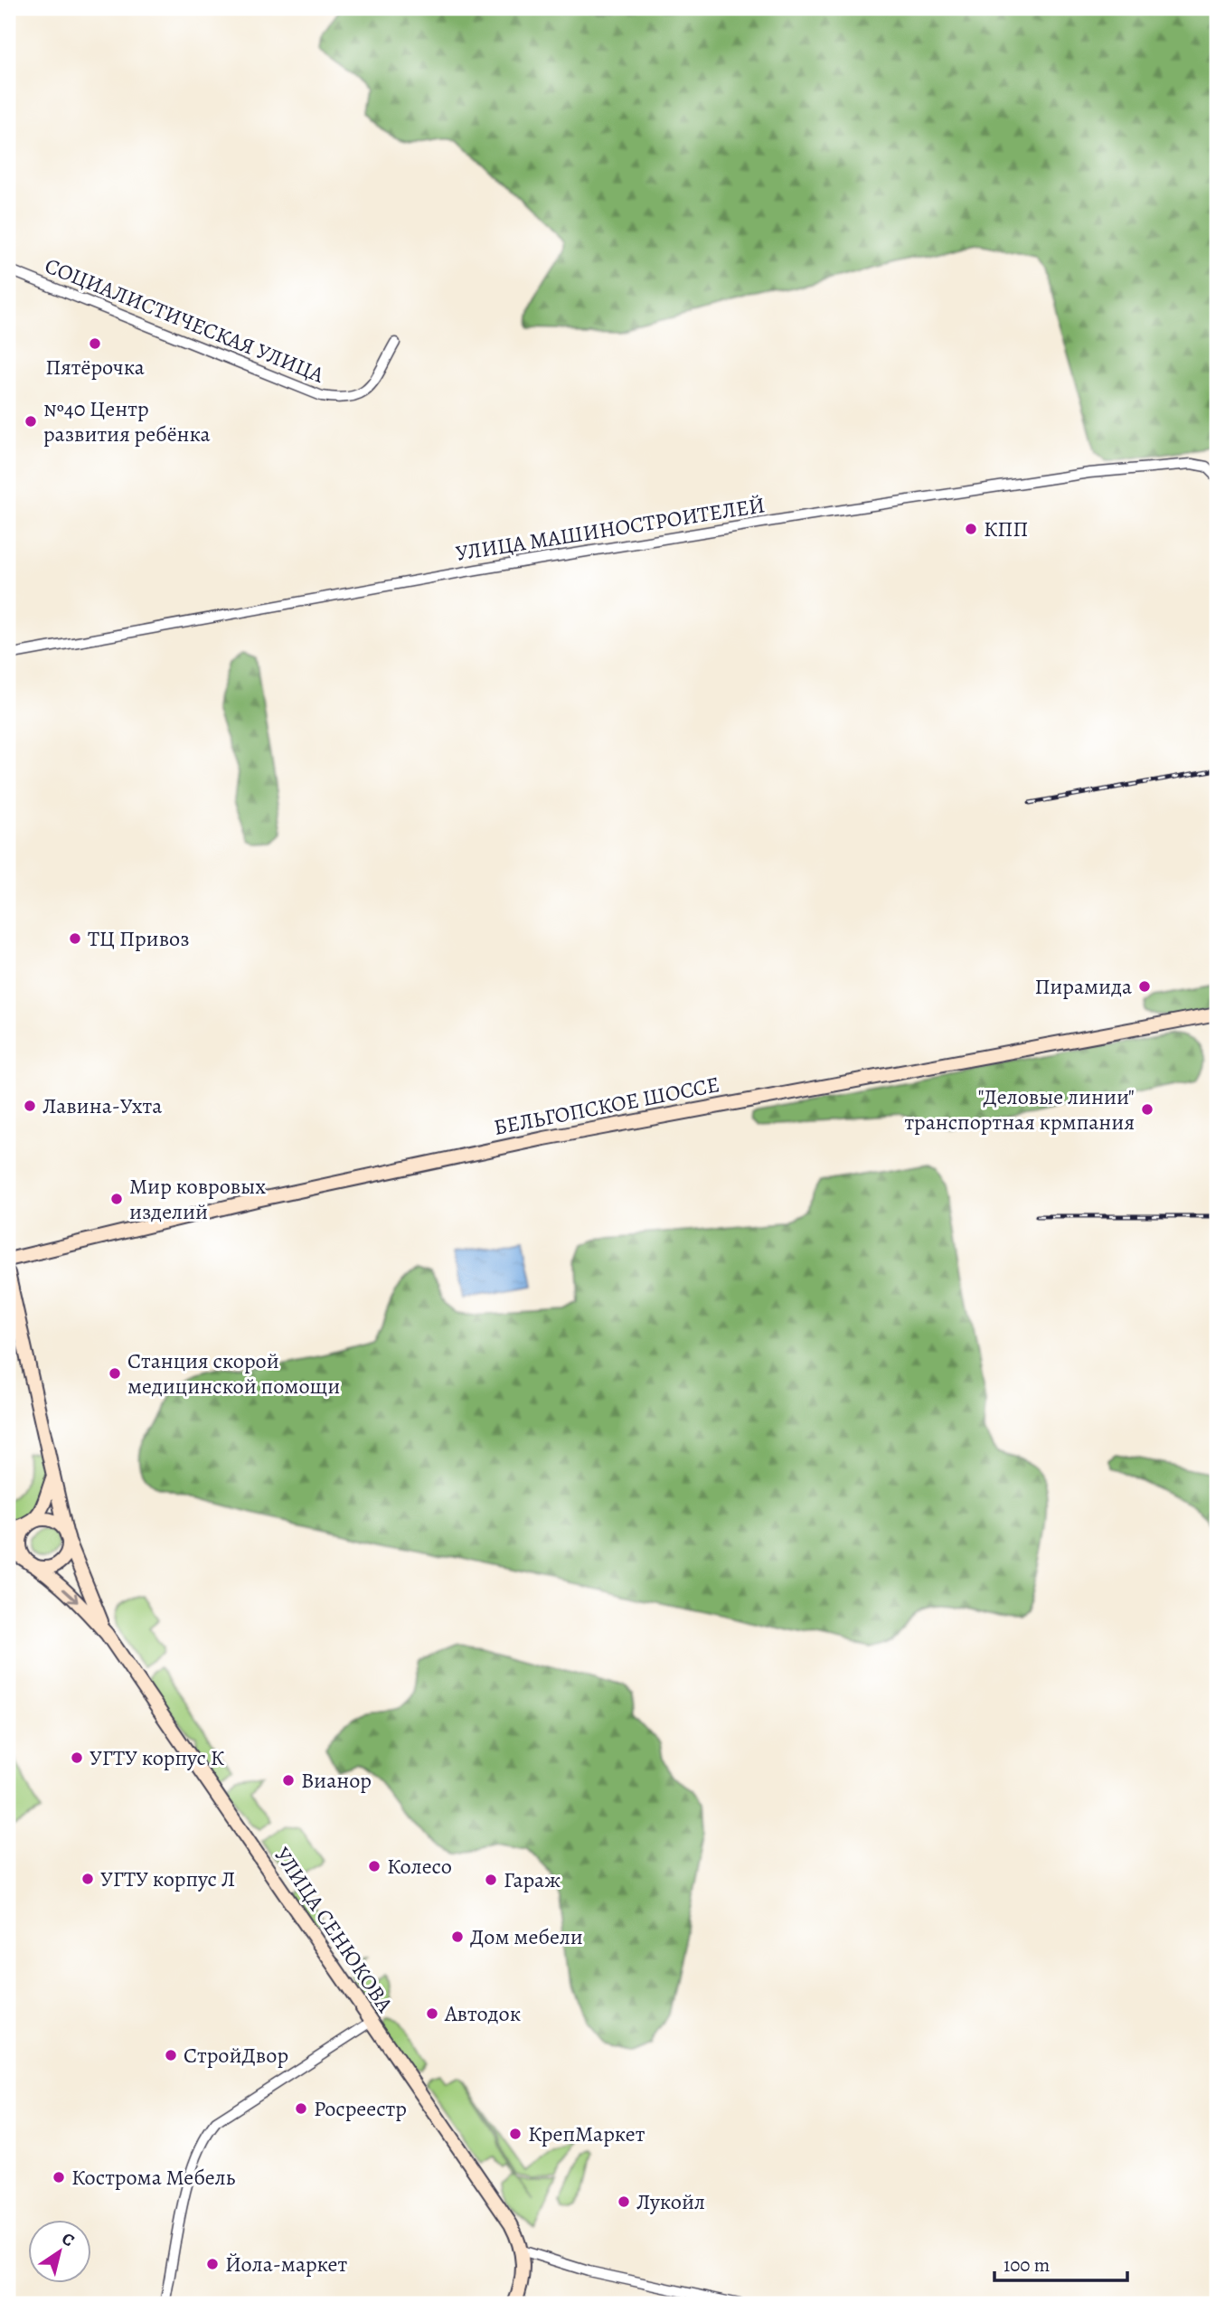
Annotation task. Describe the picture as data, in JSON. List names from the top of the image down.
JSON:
{
  "streets": {
    "main road": ["БЕЛЬГОПСКОЕ ШОССЕ", "УЛИЦА СЕНЮКОВА"],
    "street": ["СОЦИАЛИСТИЧЕСКАЯ УЛИЦА", "УЛИЦА МАШИНОСТРОИТЕЛЕЙ"]
  },
  "places": [
    "Пятёрочка",
    "№40 Центр развития ребёнка",
    "КПП",
    "ТЦ Привоз",
    "Пирамида",
    "Лавина-Ухта",
    "\"Деловые линии\" транспортная крмпания",
    "Мир ковровых изделий",
    "Станция скорой медицинской помощи",
    "УГТУ корпус К",
    "Вианор",
    "Колесо",
    "УГТУ корпус Л",
    "Гараж",
    "Дом мебели",
    "Автодок",
    "СтройДвор",
    "Росреестр",
    "КрепМаркет",
    "Кострома Мебель",
    "Лукойл",
    "Йола-маркет"
  ],
  "scale_bar": "100 m",
  "north": "top right"
}
